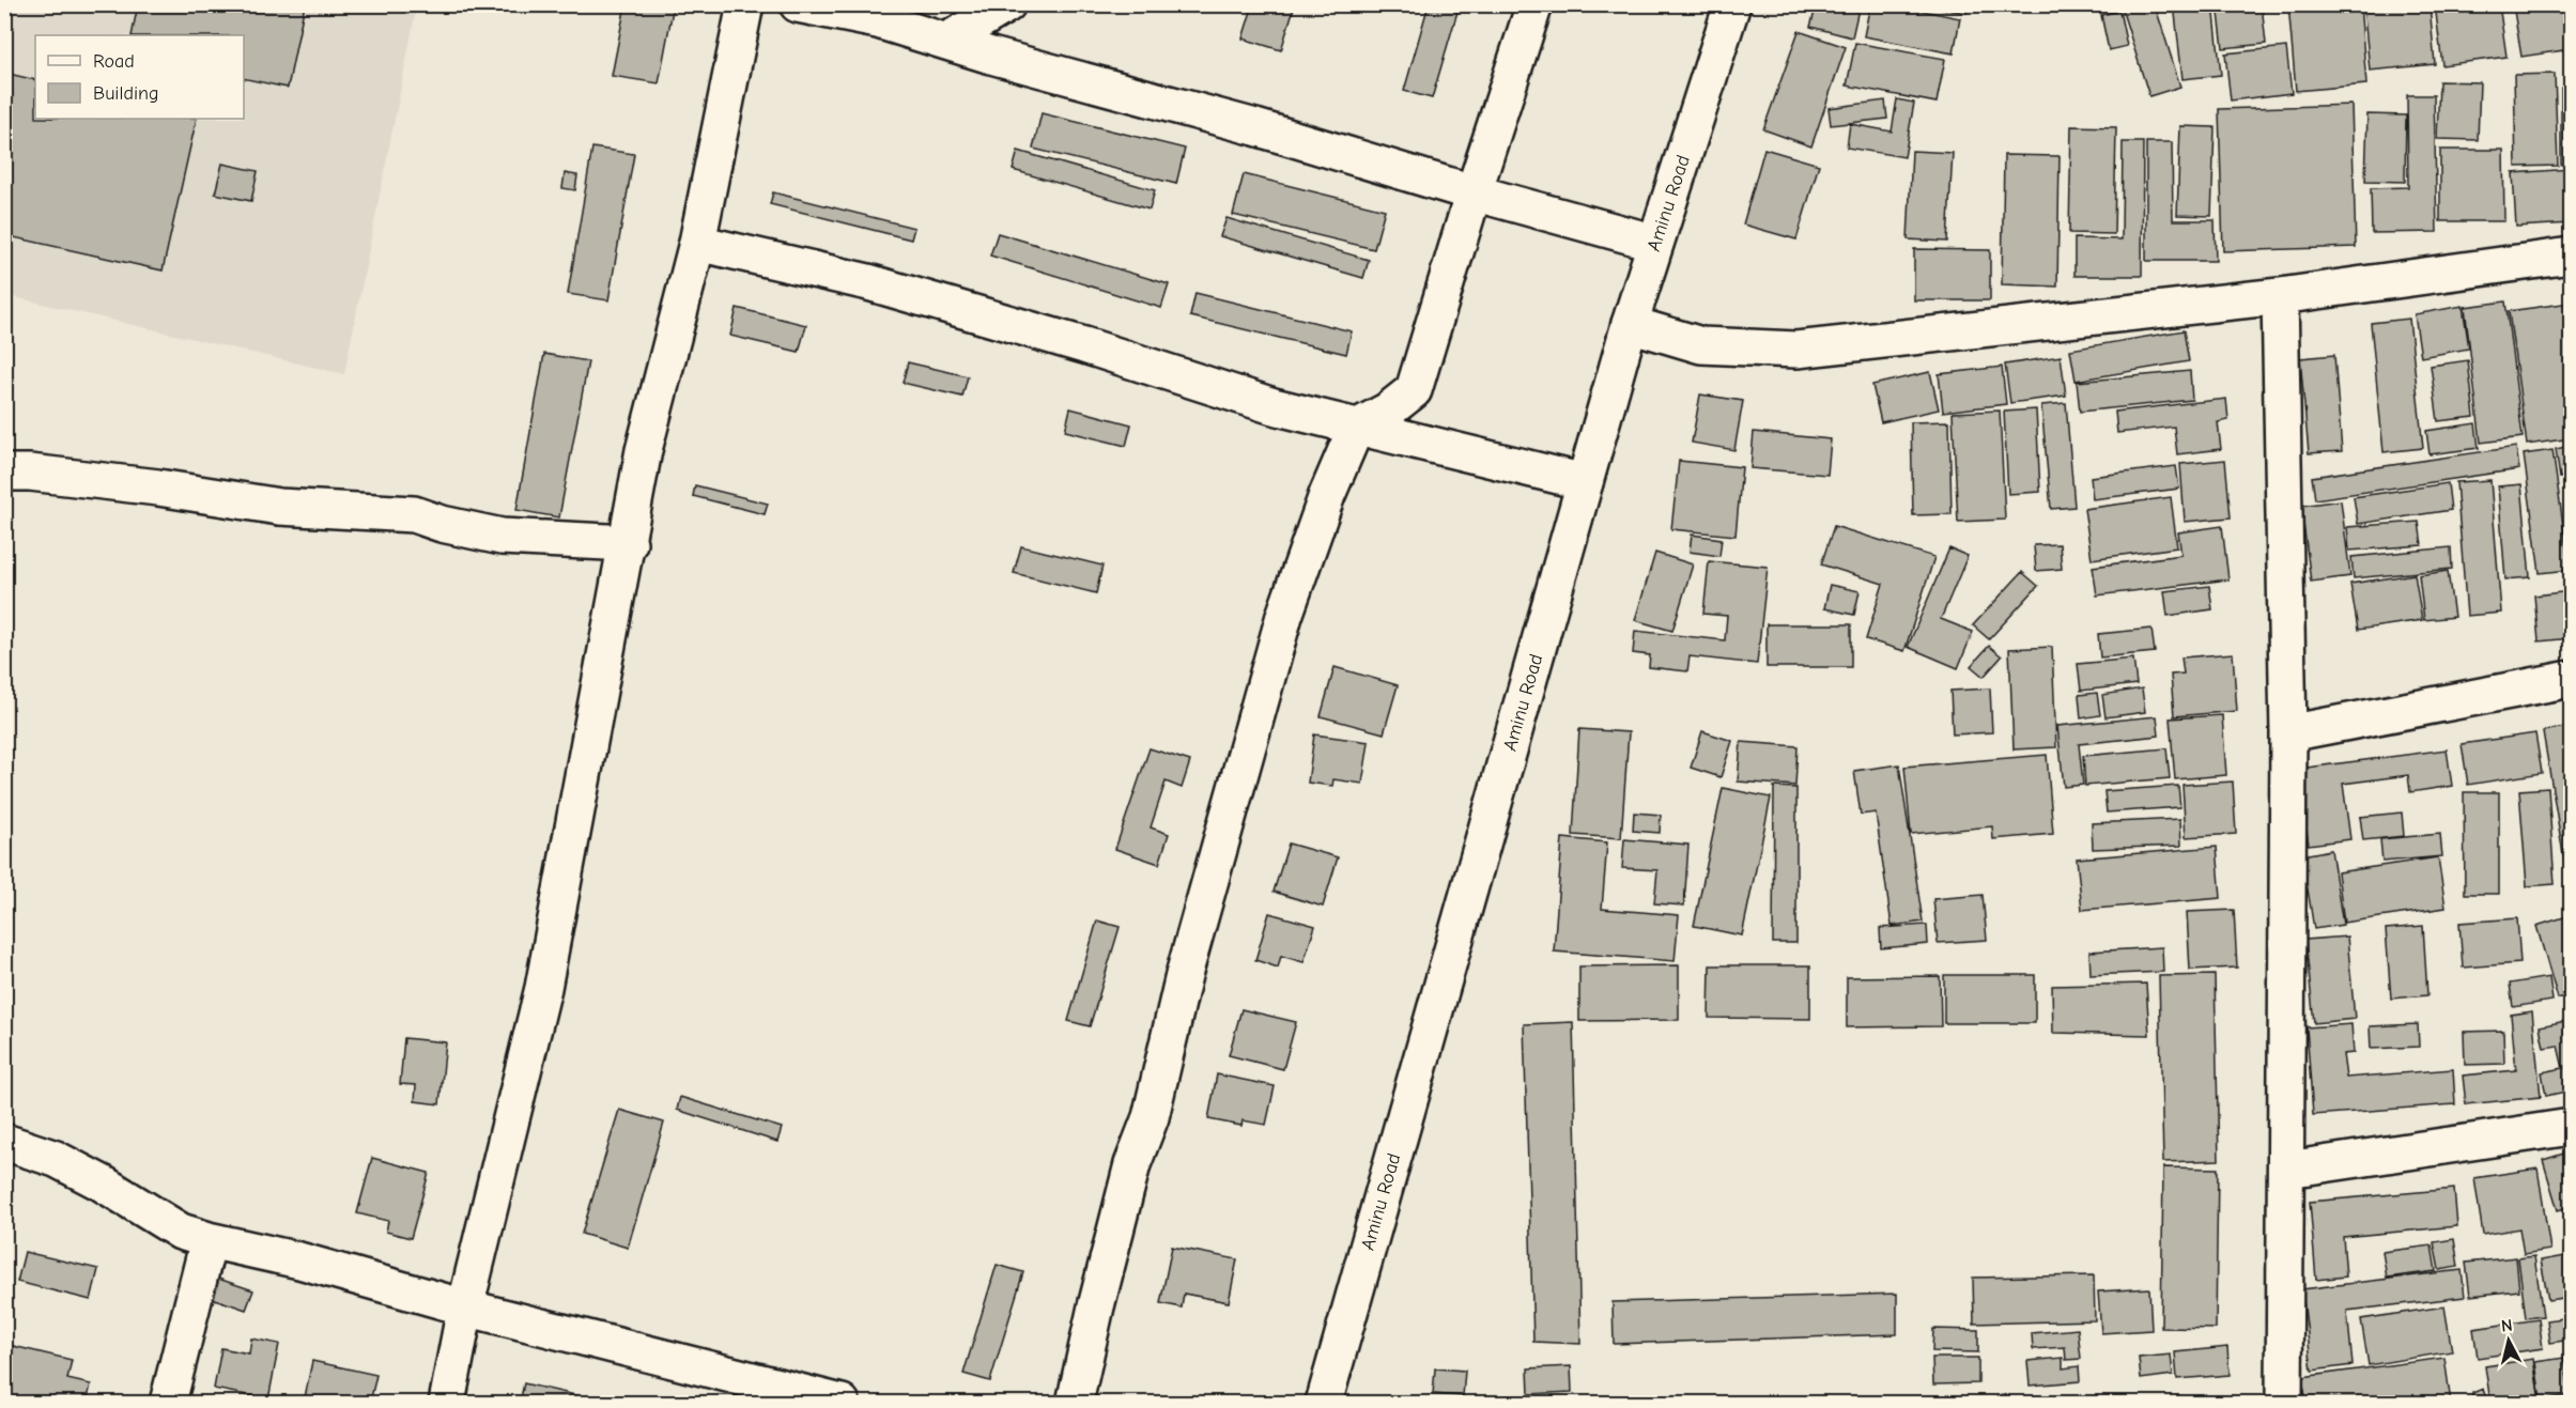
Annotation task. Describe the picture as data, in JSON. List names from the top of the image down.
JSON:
{
  "streets": {
    "street": ["Aminu Road"]
  },
  "legend": ["Road", "Building"],
  "north": "top"
}
